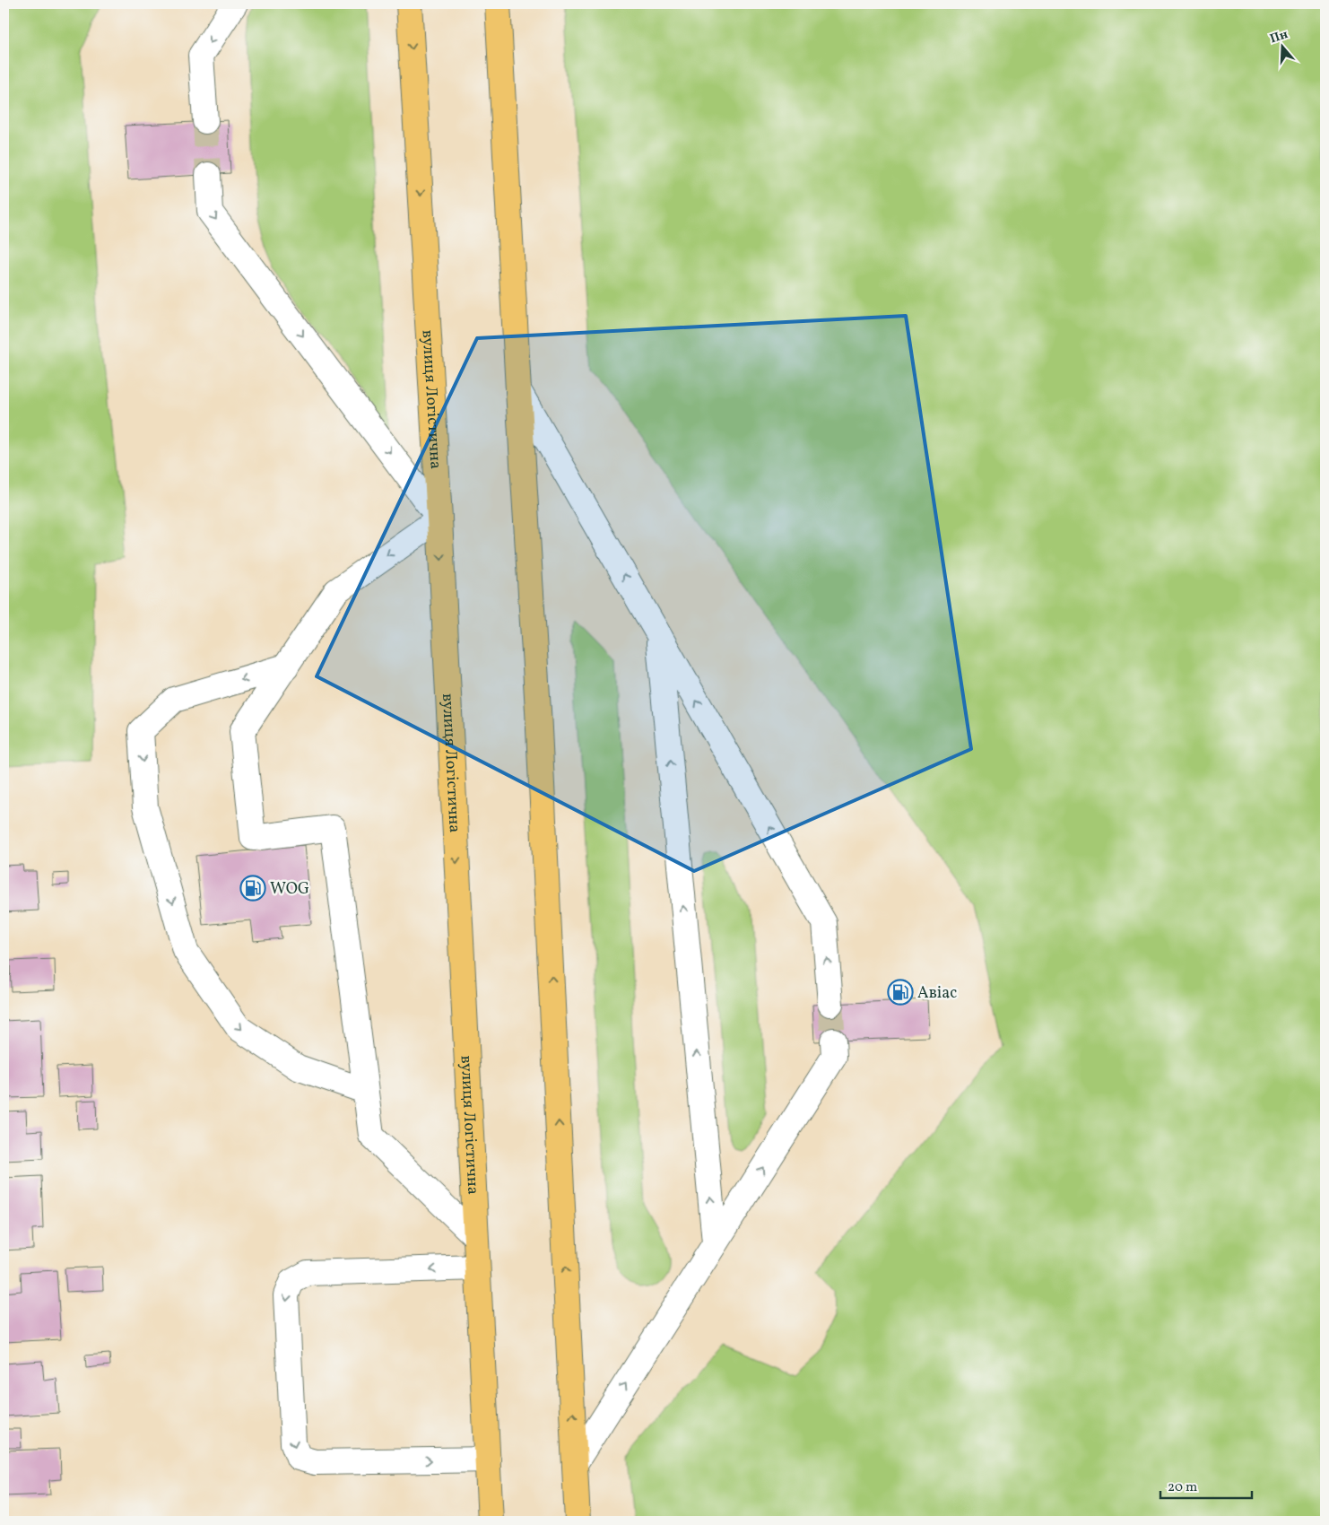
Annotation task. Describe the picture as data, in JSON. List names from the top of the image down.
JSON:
{
  "streets": {
    "main road": ["вулиця Логістична"]
  },
  "places": {
    "fuel station": ["WOG", "Авіас"]
  },
  "scale_bar": "20 m",
  "north": "top"
}
